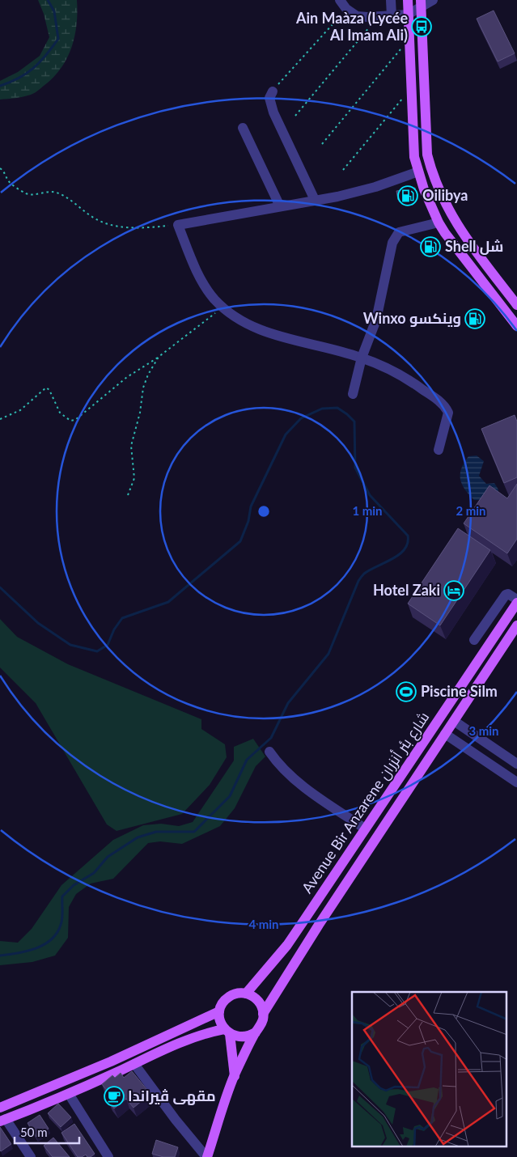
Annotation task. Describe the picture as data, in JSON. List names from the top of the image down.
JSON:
{
  "streets": {
    "main road": ["Avenue Bir Anzarene شارع بئر أنزران"]
  },
  "places": {
    "bus stop": ["Ain Maàza (Lycée Al Imam Ali)"],
    "fuel station": ["Oilibya", "Shell شل", "Winxo وينكسو"],
    "hotel": ["Hotel Zaki"],
    "sports": ["Piscine Silm"],
    "cafe": ["مقهى ڤيراندا"]
  },
  "scale_bar": "50 m",
  "rings": [
    "1 min",
    "2 min",
    "3 min",
    "4 min"
  ]
}
